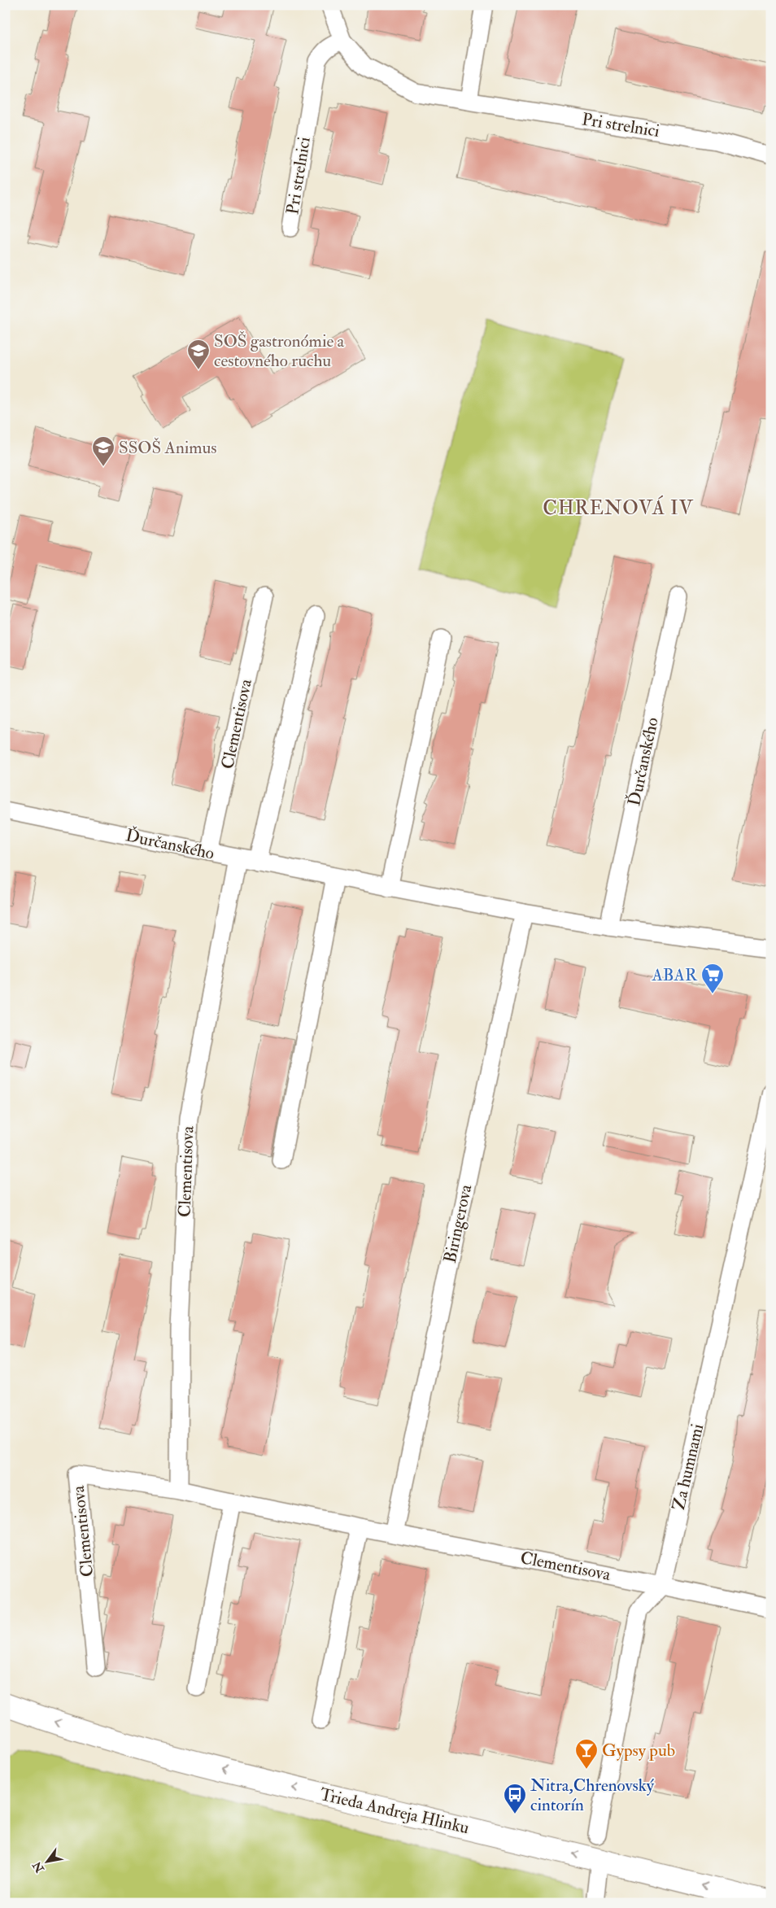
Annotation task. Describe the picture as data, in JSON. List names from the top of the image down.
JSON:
{
  "streets": {
    "main road": ["Trieda Andreja Hlinku"],
    "street": [
      "Pri strelnici",
      "Clementisova",
      "Ďurčanského",
      "Biringerova",
      "Za humnami"
    ]
  },
  "crossings": [
    ["Clementisova", "Ďurčanského"],
    ["Clementisova", "Biringerova"],
    ["Clementisova", "Za humnami"],
    ["Ďurčanského", "Biringerova"]
  ],
  "one_way": ["Trieda Andreja Hlinku"],
  "districts": ["CHRENOVÁ IV"],
  "places": {
    "school or university": ["SOŠ gastronómie a cestovného ruchu", "SSOŠ Animus"],
    "supermarket": ["ABAR"],
    "bar": ["Gypsy pub"],
    "bus stop": ["Nitra,Chrenovský cintorín"]
  },
  "north": "bottom left"
}
